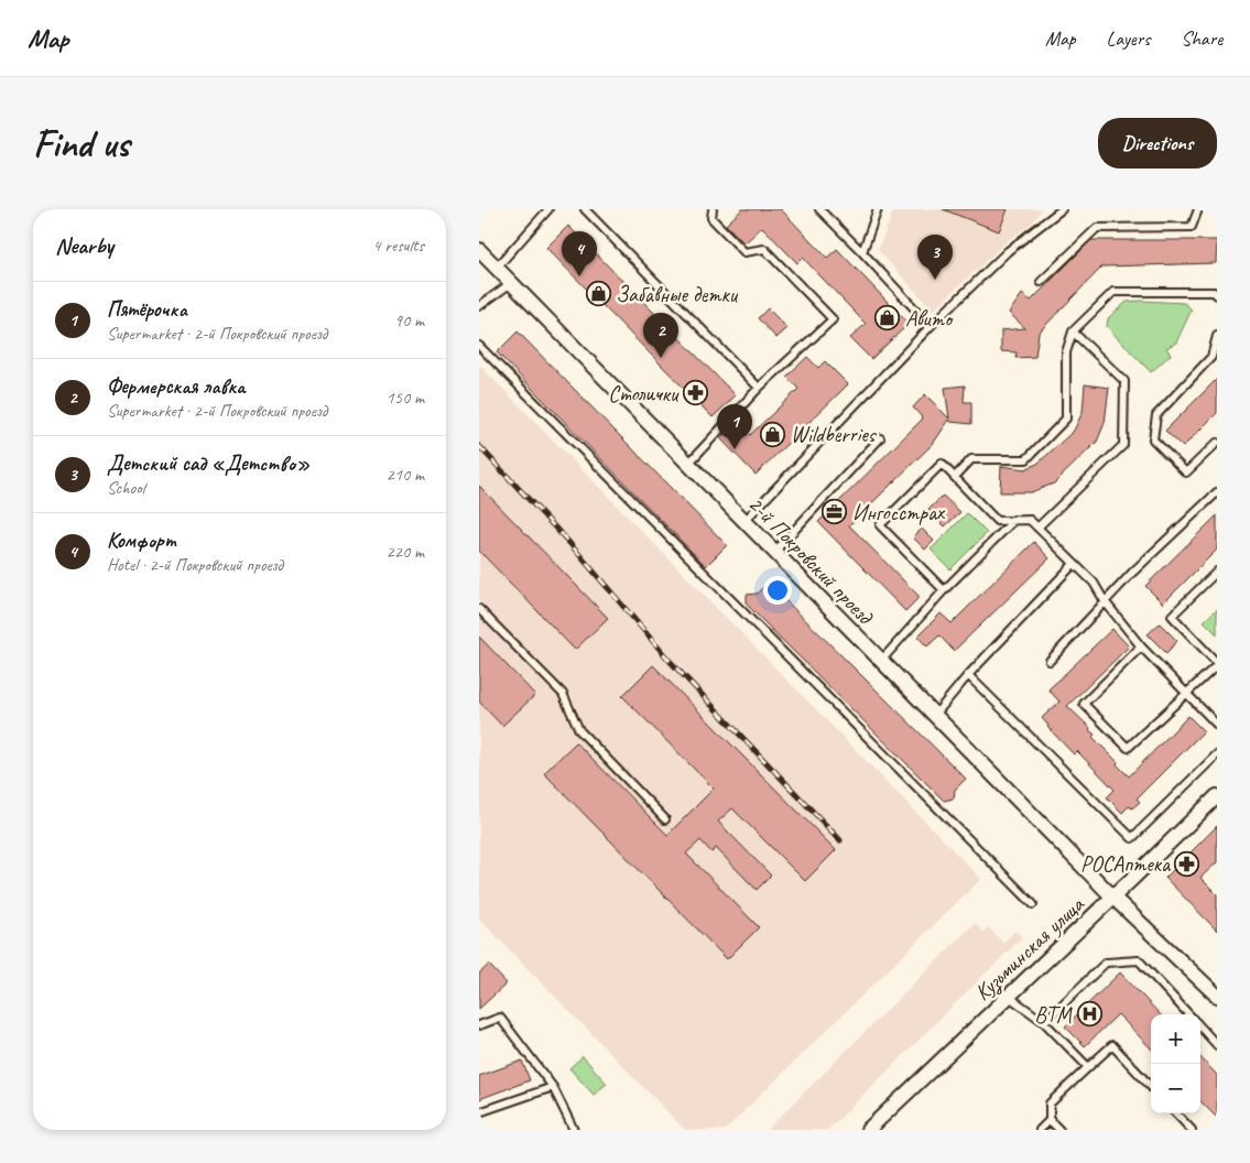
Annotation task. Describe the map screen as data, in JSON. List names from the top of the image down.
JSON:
{
  "streets": {
    "street": ["2-й Покровский проезд", "Кузьминская улица"]
  },
  "crossings": [
    ["2-й Покровский проезд", "Кузьминская улица"]
  ],
  "places": {
    "shop": ["Забавные детки", "Авито", "Wildberries"],
    "pharmacy": ["Столички", "РОСАптека"],
    "office": ["Ингосстрах"],
    "hospital": ["ВТМ"]
  },
  "page": {
    "header": "Map",
    "nav": ["Map", "Layers", "Share"],
    "buttons": "Directions",
    "title": "Find us",
    "heading": ["Nearby", "4 results"],
    "pins": [
      "4",
      "3",
      "2",
      "1"
    ],
    "list": [
      {
        "mark": "1",
        "name": "Пятёрочка",
        "note": "Supermarket · 2-й Покровский проезд",
        "value": "90 m"
      },
      {
        "mark": "2",
        "name": "Фермерская лавка",
        "note": "Supermarket · 2-й Покровский проезд",
        "value": "150 m"
      },
      {
        "mark": "3",
        "name": "Детский сад «Детство»",
        "note": "School",
        "value": "210 m"
      },
      {
        "mark": "4",
        "name": "Комфорт",
        "note": "Hotel · 2-й Покровский проезд",
        "value": "220 m"
      }
    ],
    "map_buttons": ["+", "−"]
  }
}
